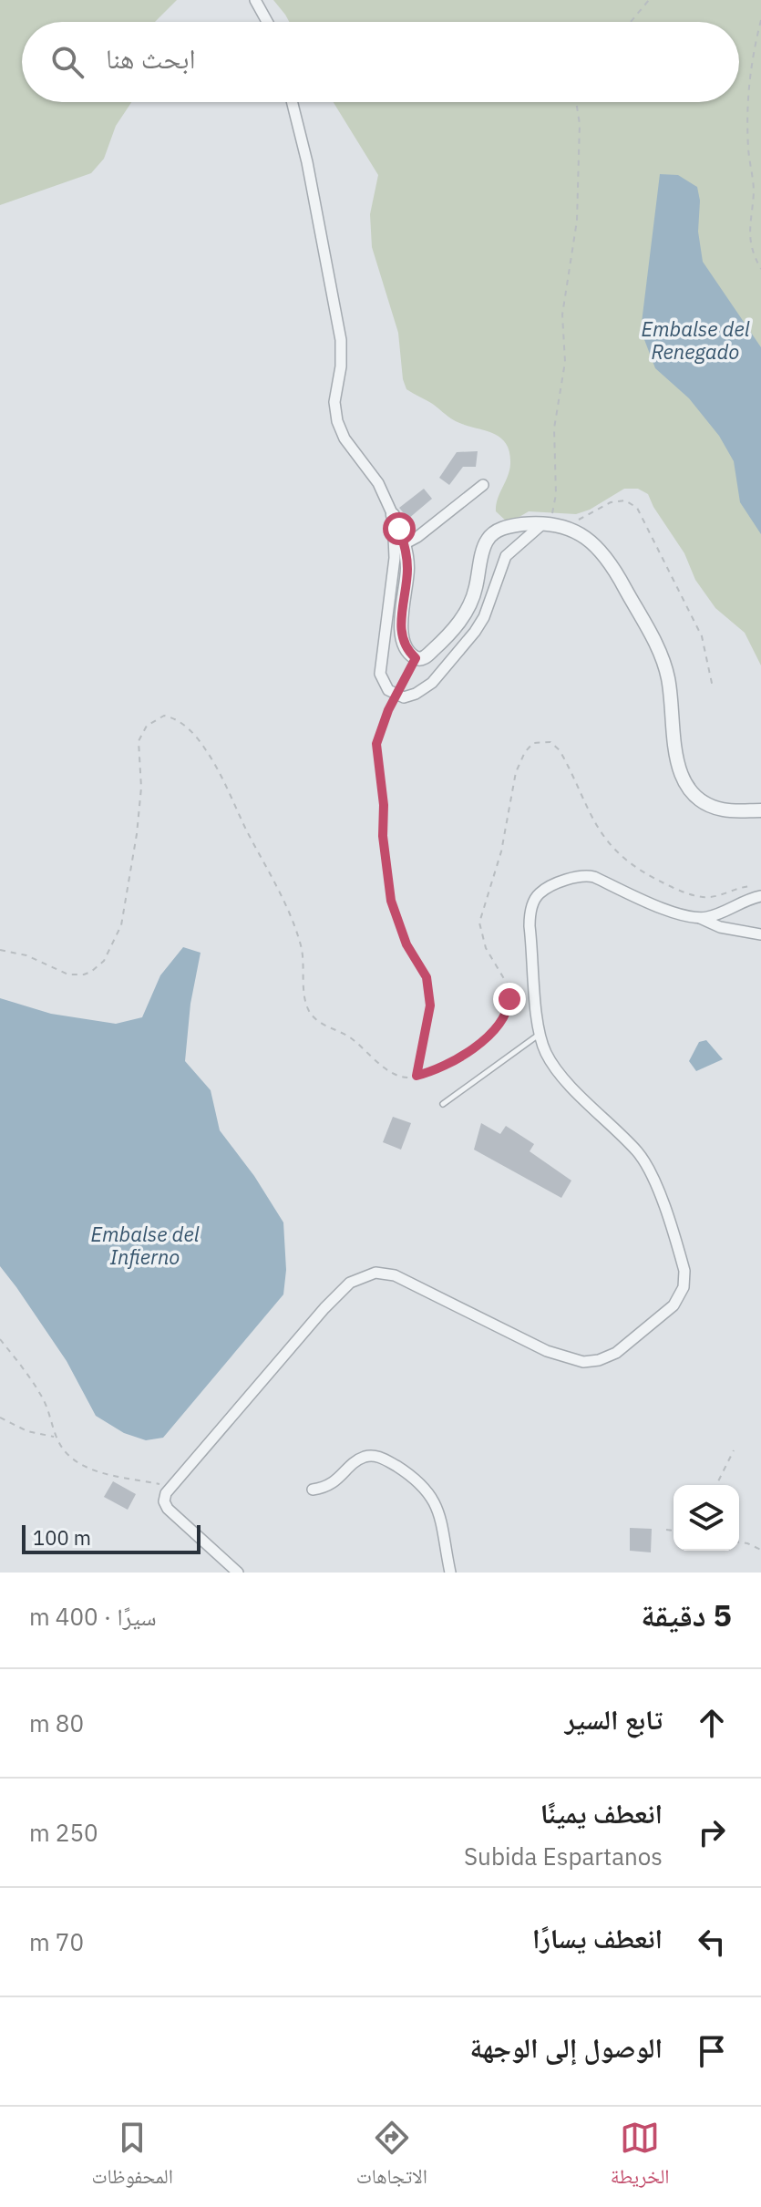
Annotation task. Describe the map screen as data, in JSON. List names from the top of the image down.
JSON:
{
  "water": ["Embalse del Renegado", "Embalse del Infierno"],
  "scale_bar": "100 m",
  "page": {
    "search": "ابحث هنا",
    "scale": "100 m",
    "heading": ["5 دقيقة", "سيرًا · 400 m"],
    "list": [
      ["تابع السير", "80 m"],
      ["انعطف يمينًا", "Subida Espartanos", "250 m"],
      ["انعطف يسارًا", "70 m"],
      "الوصول إلى الوجهة"
    ],
    "nav": ["الخريطة", "الاتجاهات", "المحفوظات"]
  }
}
